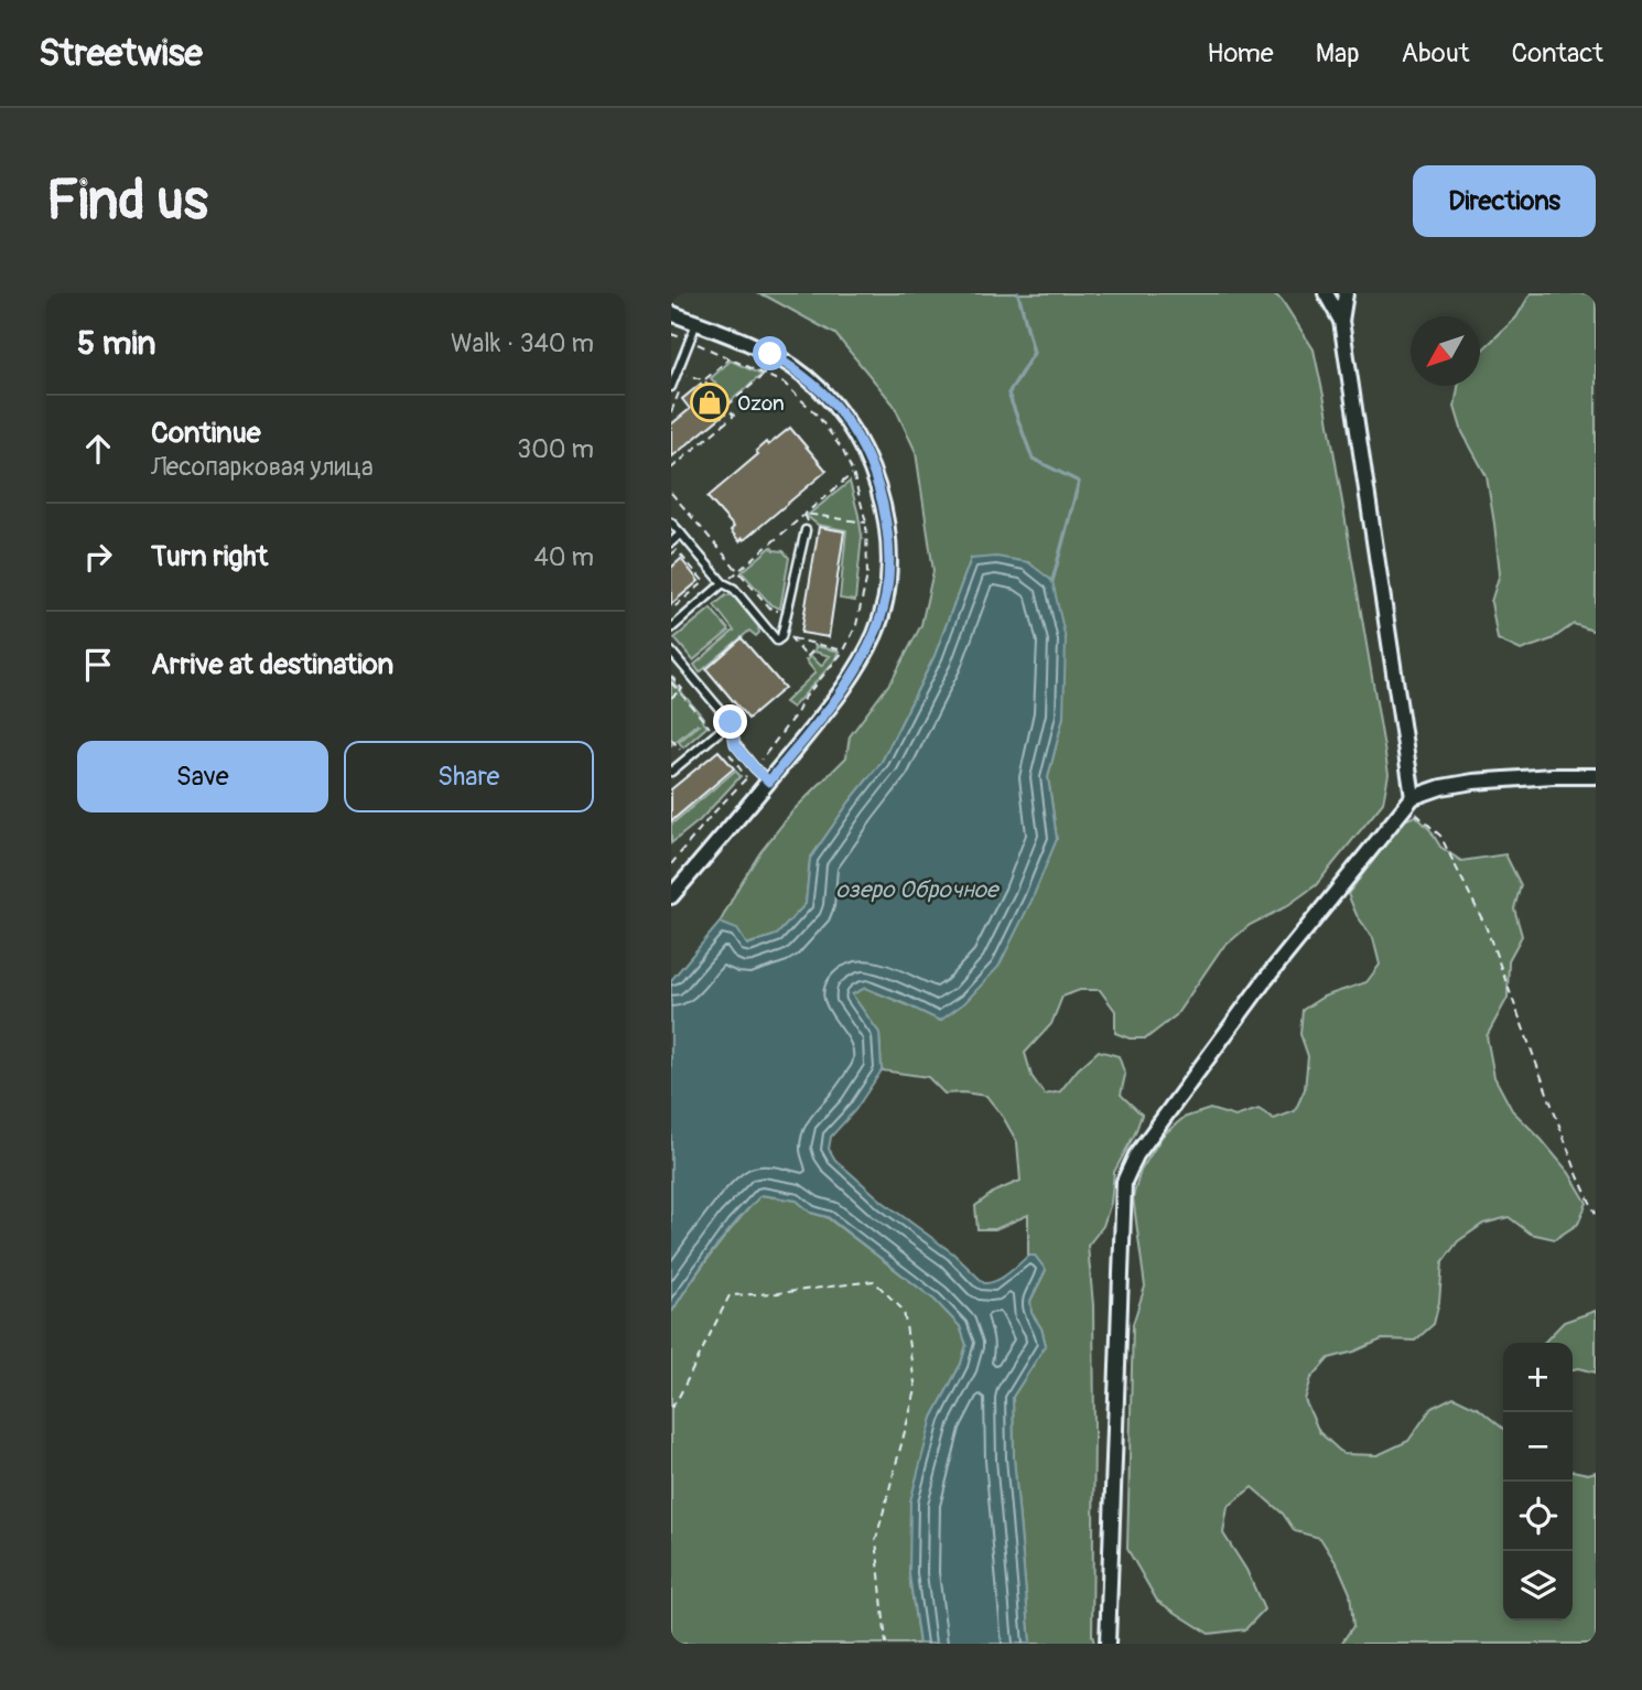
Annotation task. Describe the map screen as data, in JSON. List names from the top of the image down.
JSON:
{
  "water": ["озеро Оброчное"],
  "places": {
    "shop": ["Ozon"]
  },
  "north": "bottom left",
  "page": {
    "header": "Streetwise",
    "nav": [
      "Home",
      "Map",
      "About",
      "Contact"
    ],
    "buttons": [
      "Directions",
      ["Save", "Share"]
    ],
    "title": "Find us",
    "heading": ["5 min", "Walk · 340 m"],
    "list": [
      ["Continue", "Лесопарковая улица", "300 m"],
      ["Turn right", "40 m"],
      "Arrive at destination"
    ],
    "map_buttons": ["+", "−"]
  }
}
